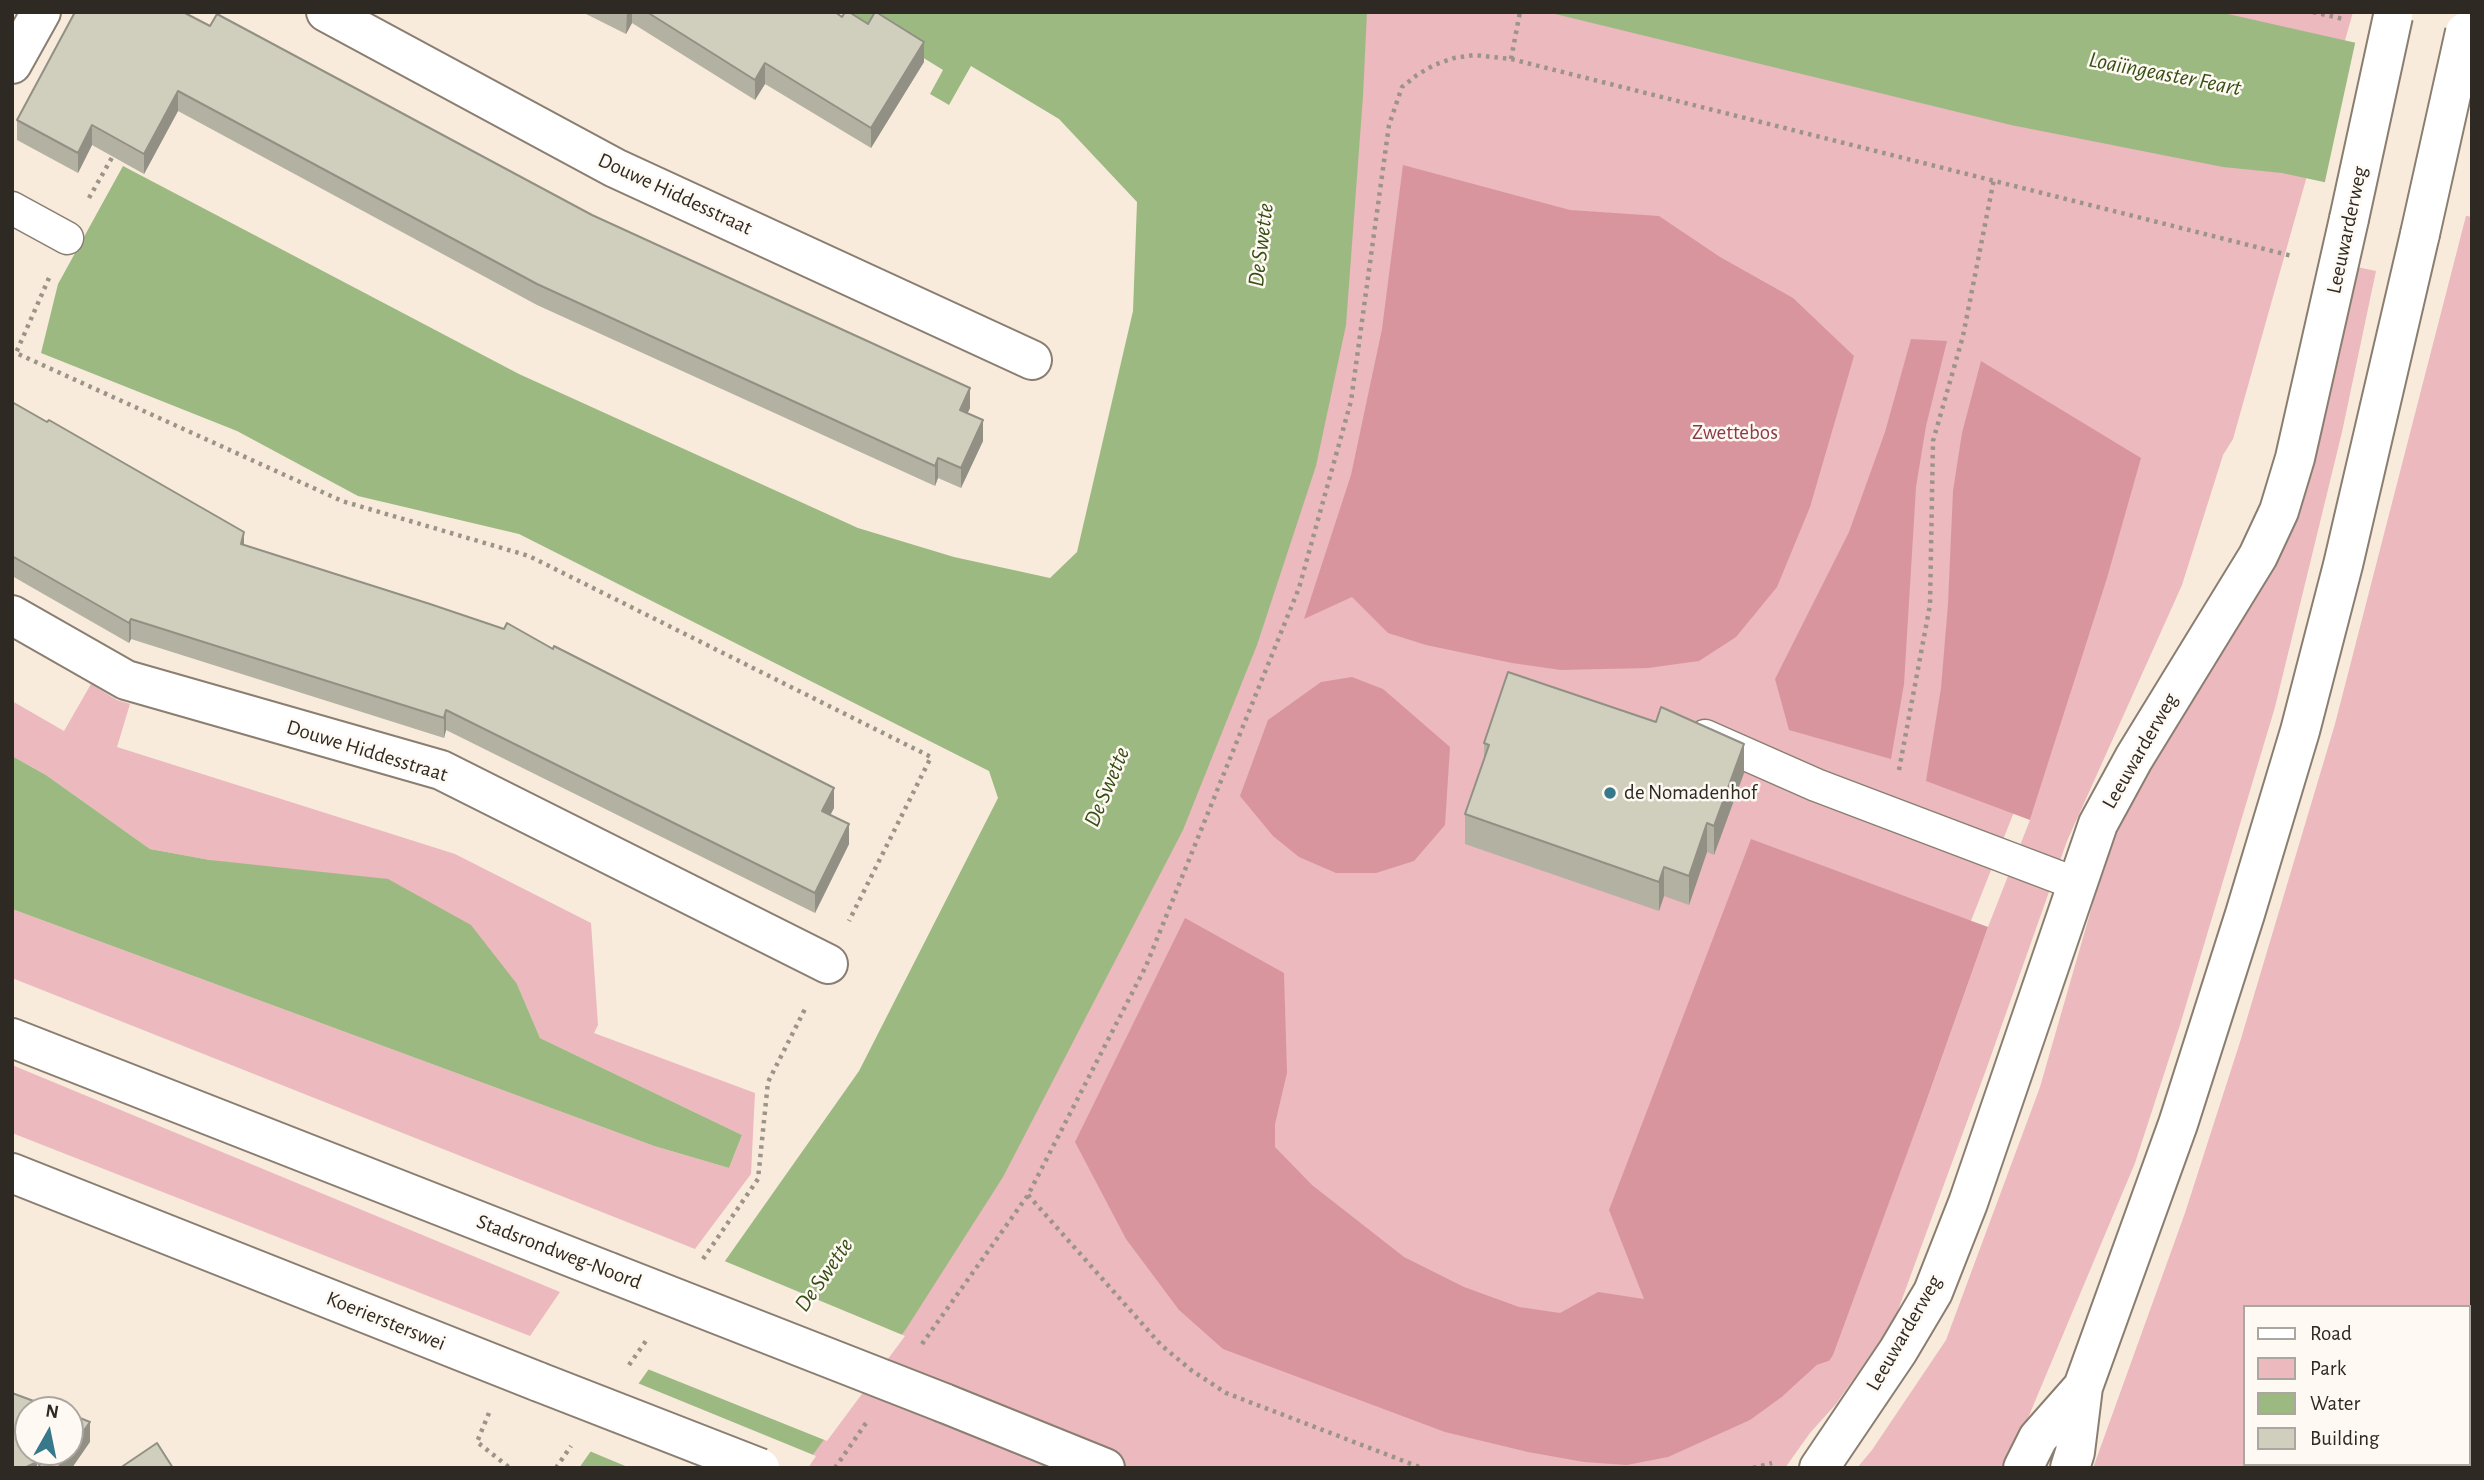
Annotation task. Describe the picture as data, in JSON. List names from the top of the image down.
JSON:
{
  "streets": {
    "street": [
      "Douwe Hiddesstraat",
      "Leeuwarderweg",
      "Stadsrondweg-Noord",
      "Koeriersterswei"
    ]
  },
  "water": ["Loaiïngeaster Feart", "De Swette"],
  "parks": ["Zwettebos"],
  "places": ["de Nomadenhof"],
  "legend": [
    "Road",
    "Park",
    "Water",
    "Building"
  ],
  "north": "top"
}
